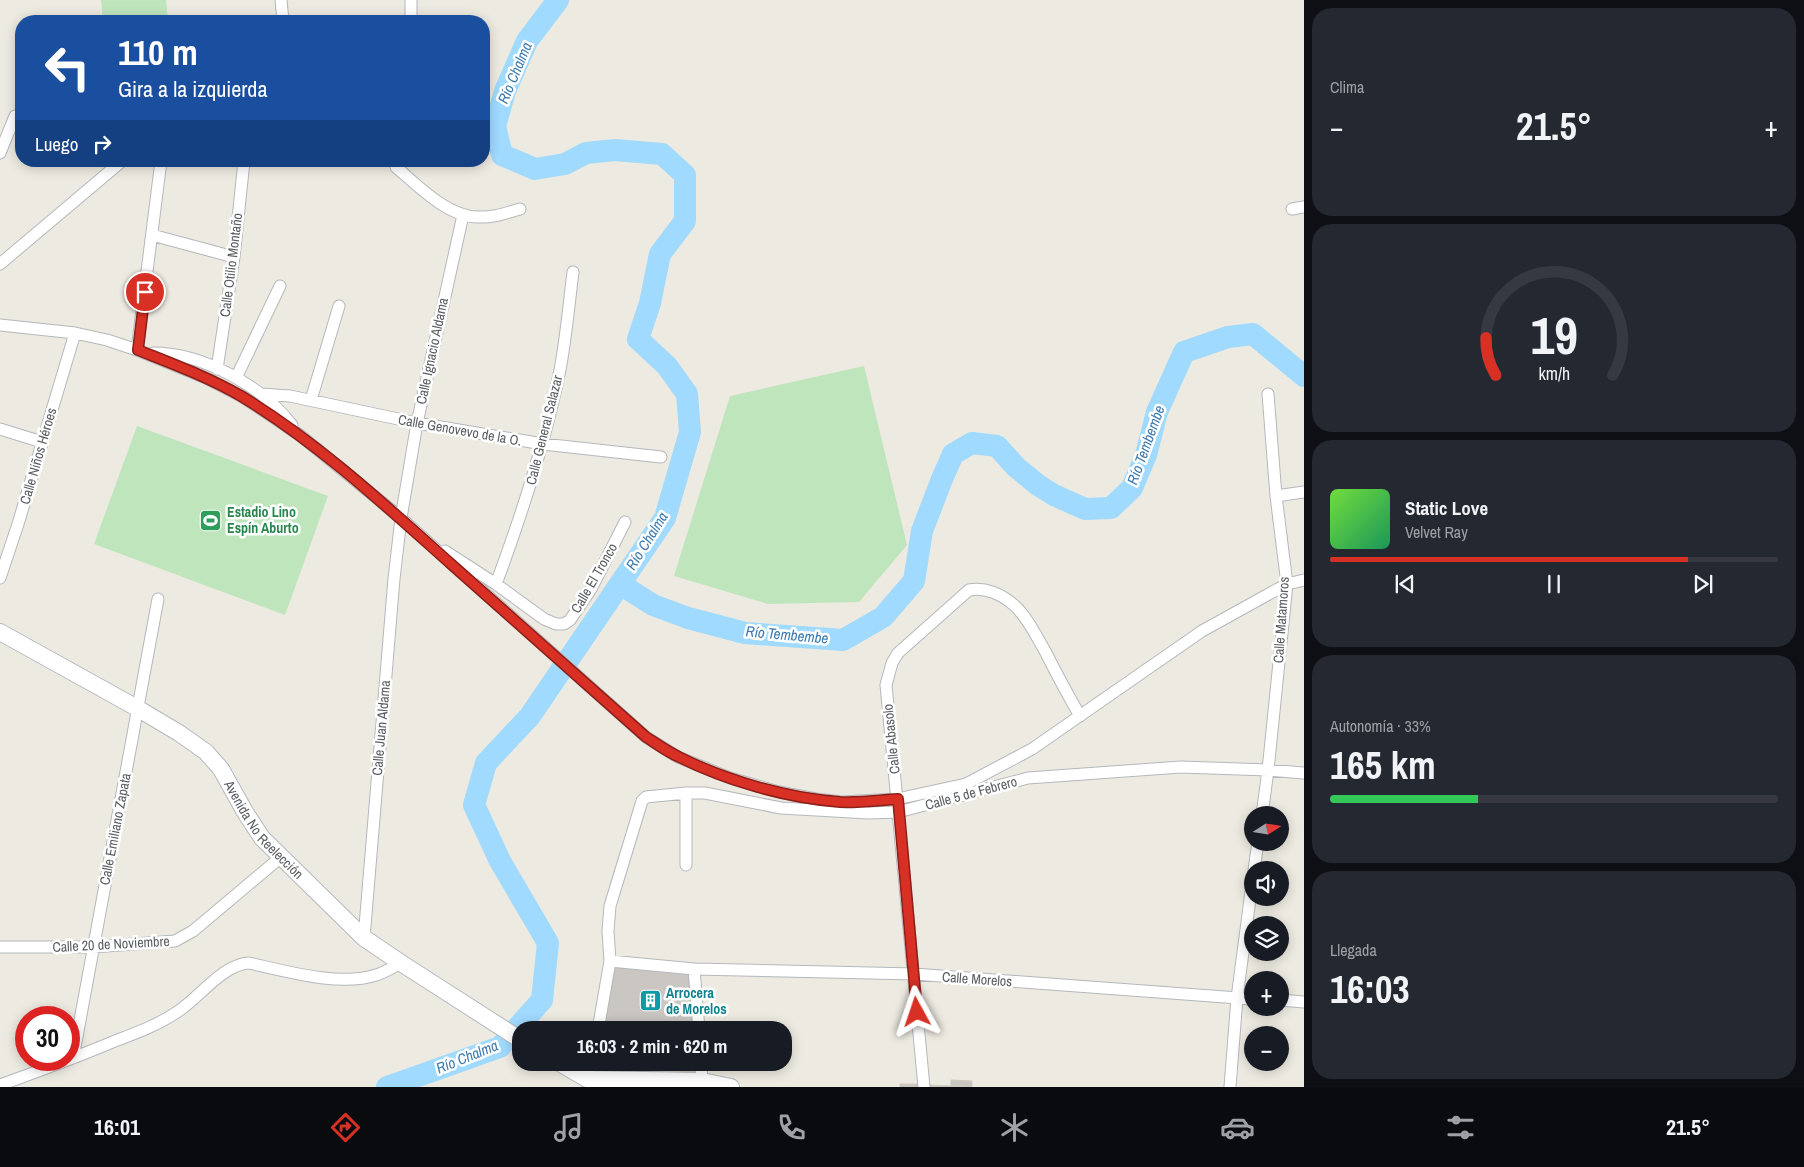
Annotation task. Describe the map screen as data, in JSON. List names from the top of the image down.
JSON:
{
  "streets": {
    "street": [
      "Calle Otilio Montaño",
      "Calle Ignacio Aldama",
      "Calle Genovevo de la O.",
      "Calle General Salazar",
      "Calle Niños Héroes",
      "Calle El Tronco",
      "Calle Matamoros",
      "Calle Juan Aldama",
      "Calle Abasolo",
      "Calle 5 de Febrero",
      "Avenida No Reelección",
      "Calle Emiliano Zapata",
      "Calle 20 de Noviembre",
      "Calle Morelos"
    ]
  },
  "crossings": [
    ["Calle Ignacio Aldama", "Calle Genovevo de la O."],
    ["Calle Ignacio Aldama", "Calle Juan Aldama"],
    ["Calle Genovevo de la O.", "Calle General Salazar"],
    ["Calle General Salazar", "Calle El Tronco"],
    ["Calle Matamoros", "Calle 5 de Febrero"],
    ["Calle Juan Aldama", "Avenida No Reelección"],
    ["Calle Abasolo", "Calle 5 de Febrero"],
    ["Calle Abasolo", "Calle Morelos"],
    ["Calle 5 de Febrero", "Calle Morelos"],
    ["Avenida No Reelección", "Calle Emiliano Zapata"],
    ["Avenida No Reelección", "Calle 20 de Noviembre"],
    ["Calle Emiliano Zapata", "Calle 20 de Noviembre"]
  ],
  "water": ["Río Chalma", "Río Tembembe"],
  "places": {
    "sports": ["Estadio Lino Espín Aburto"],
    "building": ["Arrocera de Morelos"]
  },
  "north": "right",
  "page": {
    "tile": [
      "Clima",
      ["Autonomía · 33%", "165 km"],
      ["Llegada", "16:03"]
    ],
    "turn": ["110 m", "Gira a la izquierda"],
    "heat": ["−", "21.5°", "+"],
    "then": "Luego",
    "song": ["Static Love", "Velvet Ray"],
    "map_buttons": ["+", "−"],
    "limit": "30",
    "trip": "16:03 · 2 min · 620 m",
    "tabs": ["16:01", "21.5°"],
    "gauge": ["19", "km/h"]
  }
}
